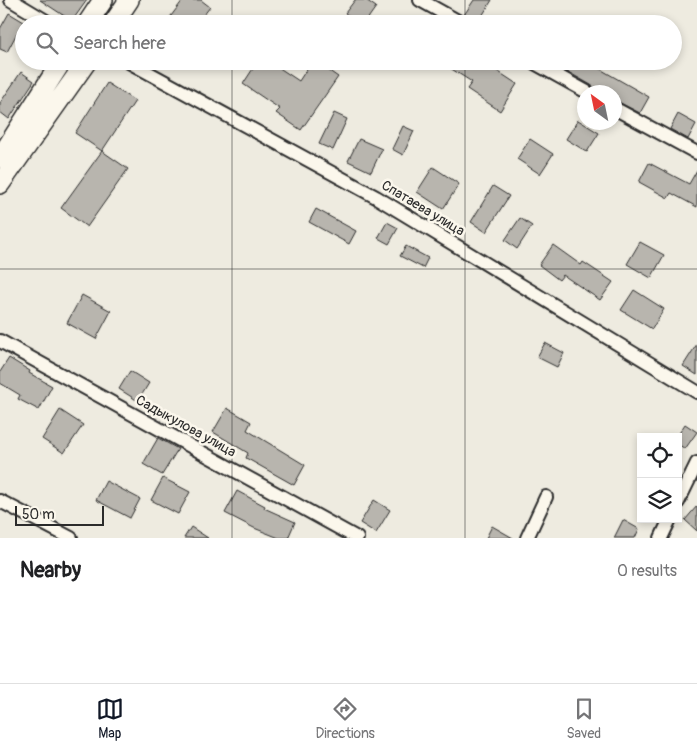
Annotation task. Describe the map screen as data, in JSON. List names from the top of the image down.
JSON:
{
  "streets": {
    "street": ["Спатаева улица", "Садыкулова улица"]
  },
  "scale_bar": "50 m",
  "north": "top left",
  "page": {
    "search": "Search here",
    "scale": "50 m",
    "heading": ["Nearby", "0 results"],
    "nav": ["Map", "Directions", "Saved"]
  }
}
